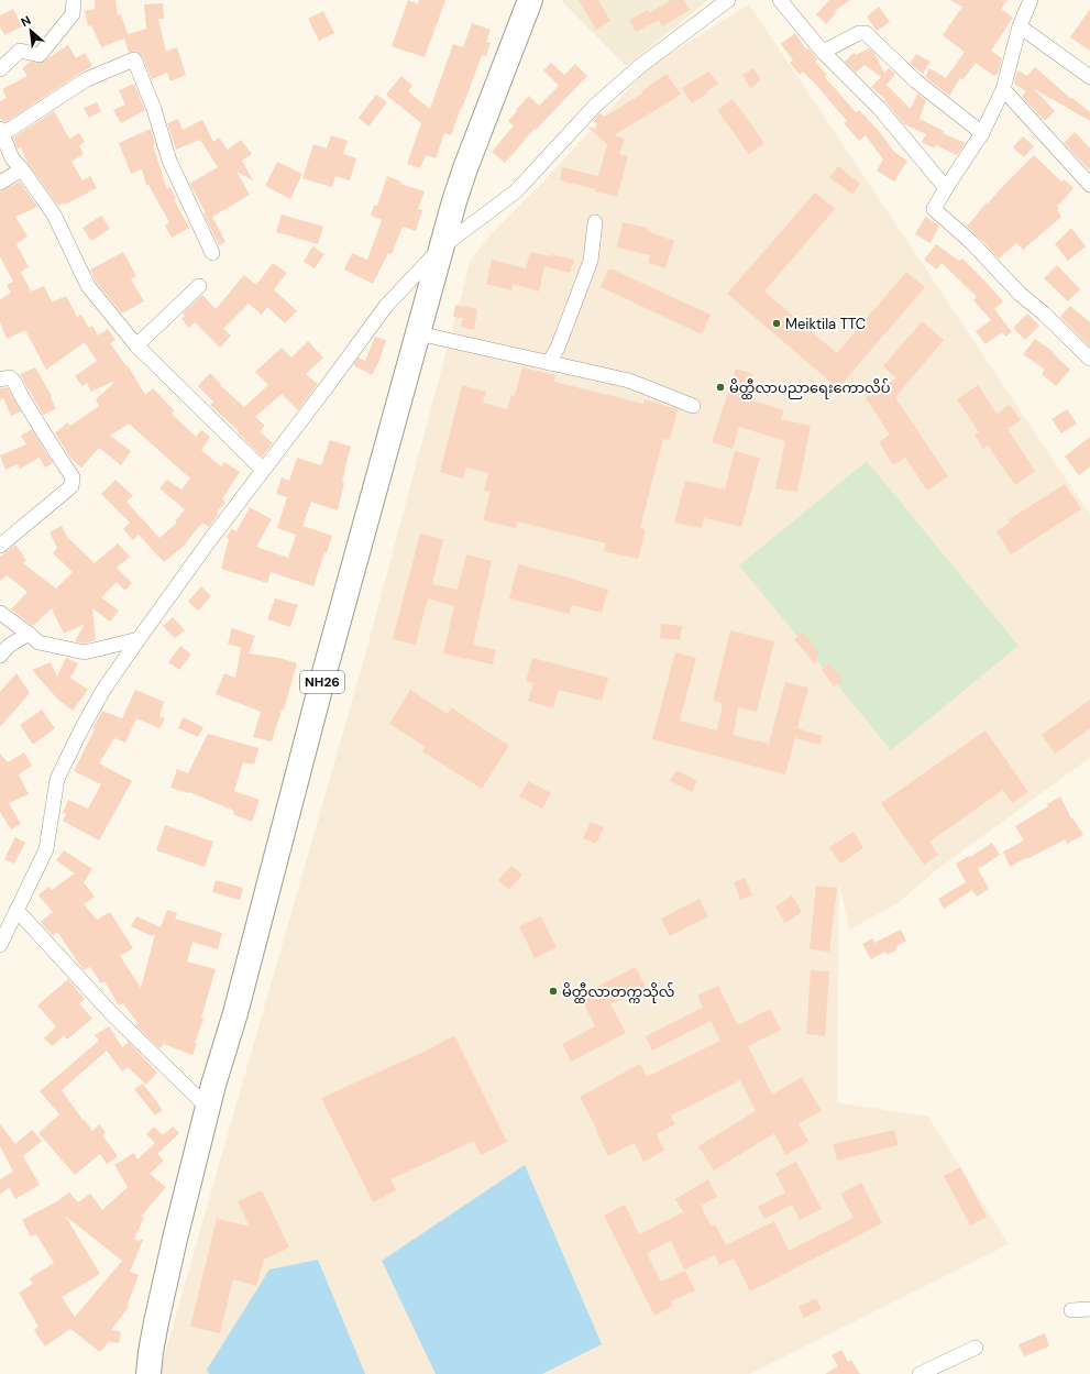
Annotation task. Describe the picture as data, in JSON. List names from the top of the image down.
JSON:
{
  "streets": {
    "highway": ["NH26"]
  },
  "places": ["Meiktila TTC", "မိတ္ထီလာပညာရေးကောလိပ်", "မိတ္ထီလာတက္ကသိုလ်"],
  "north": "top left"
}
